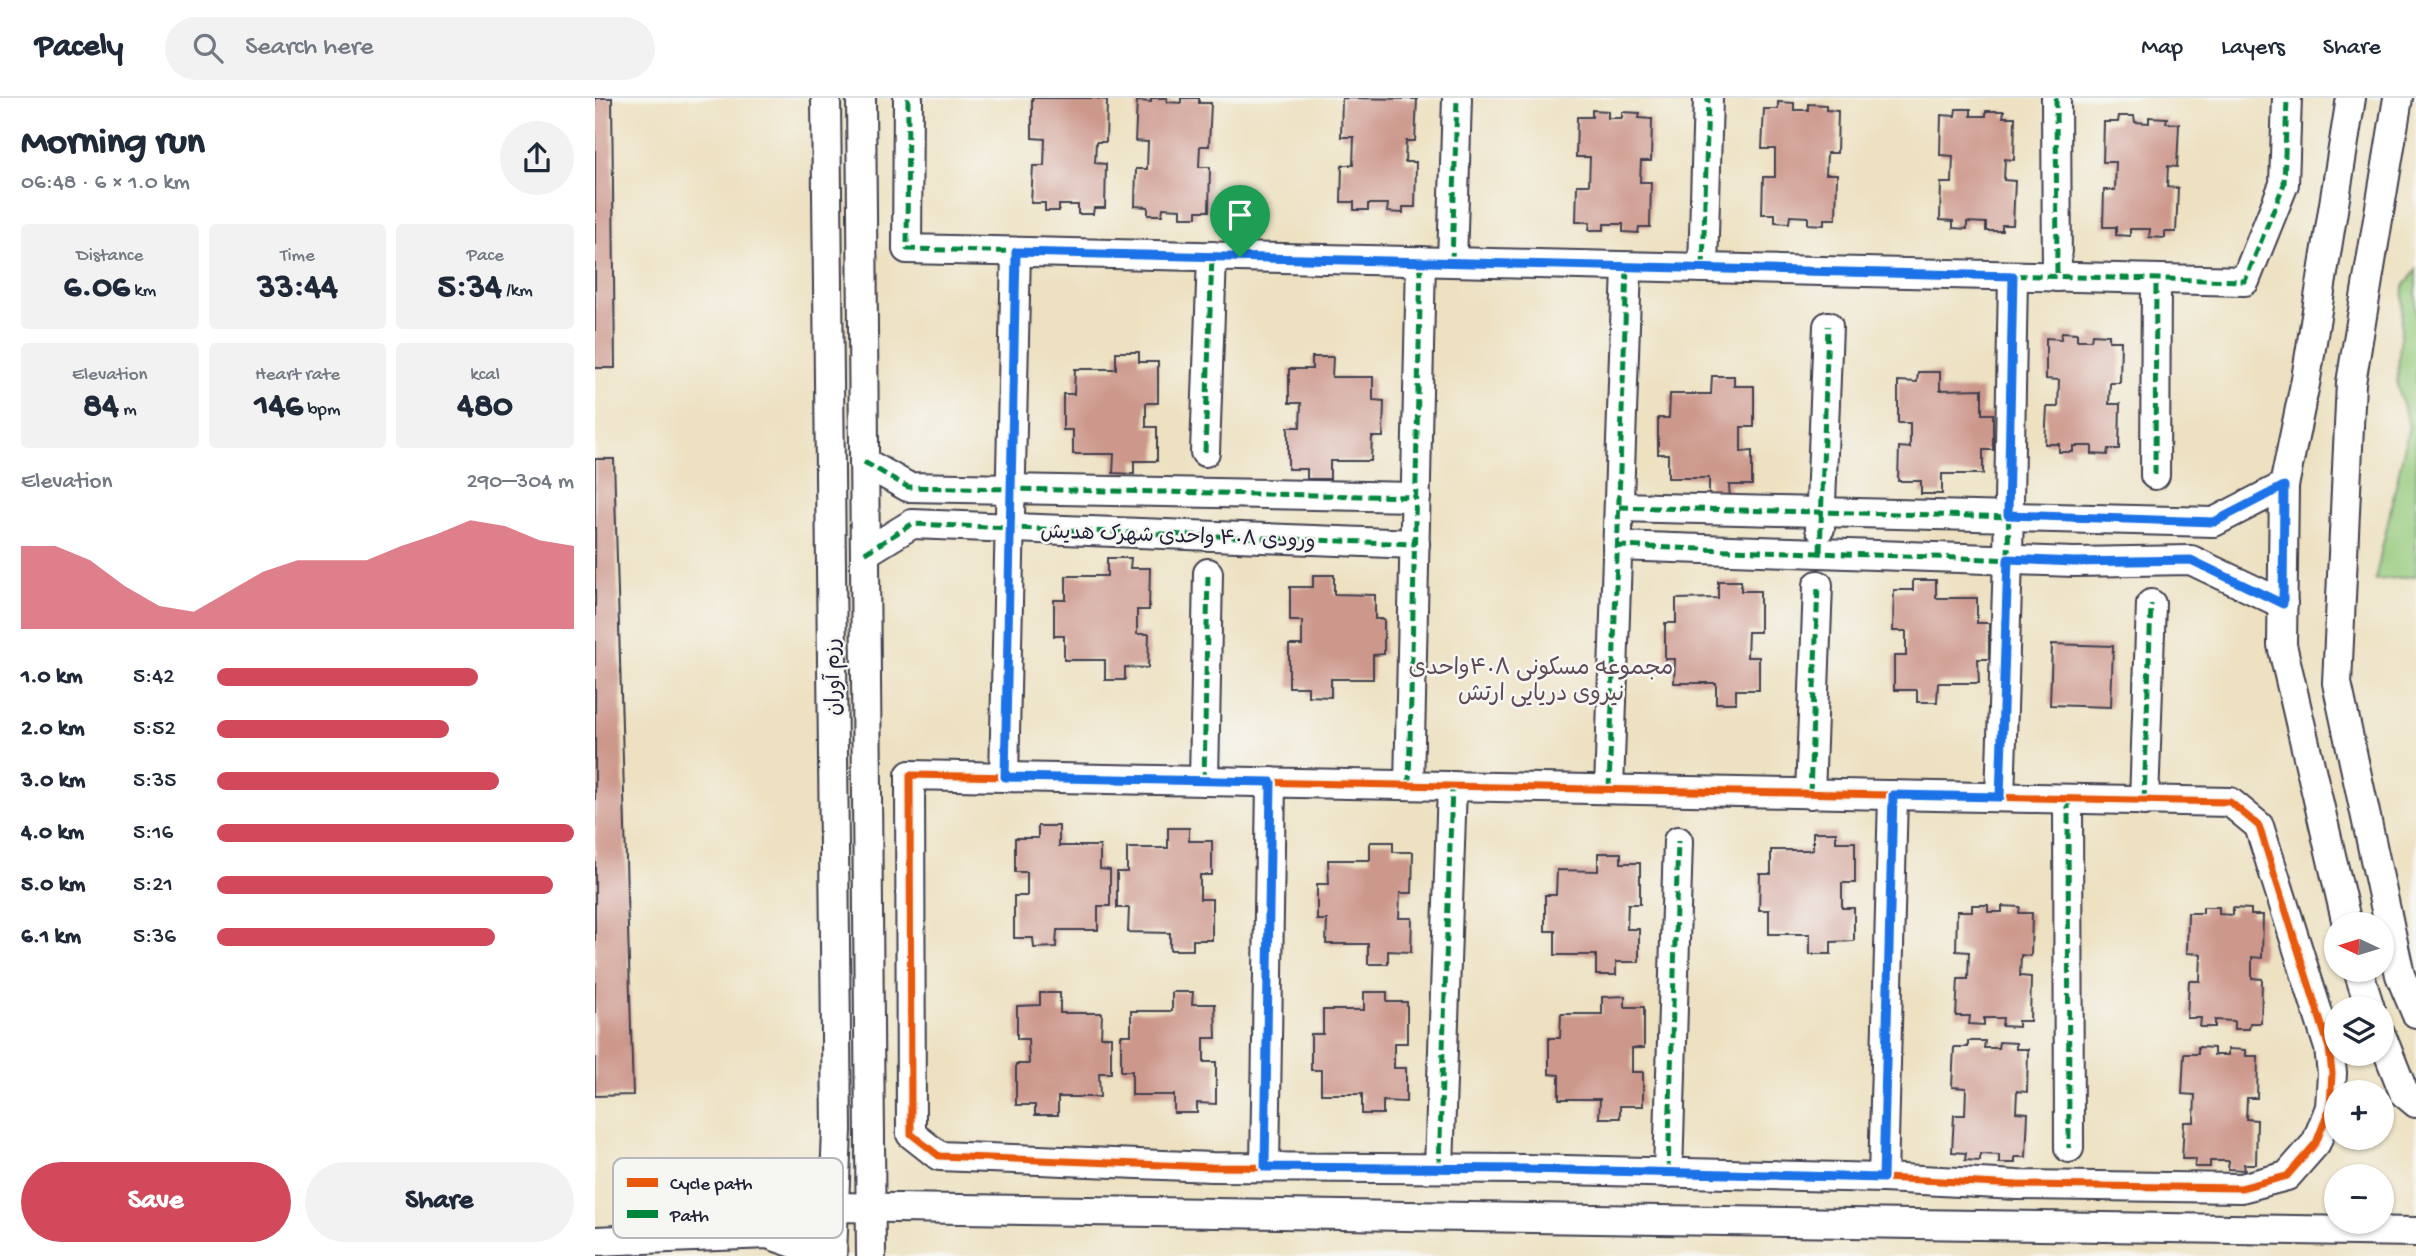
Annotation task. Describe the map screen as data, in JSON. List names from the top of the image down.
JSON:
{
  "streets": {
    "street": ["ورودی ۴۰۸ واحدی شهرک هدیش", "رزم آوران"]
  },
  "crossings": [
    ["ورودی ۴۰۸ واحدی شهرک هدیش", "رزم آوران"]
  ],
  "districts": ["مجموعه مسکونی ۴۰۸واحدی نیروی دریایی ارتش"],
  "legend": ["Cycle path", "Path"],
  "north": "left",
  "page": {
    "header": "Pacely",
    "search": "Search here",
    "nav": ["Map", "Layers", "Share"],
    "heading": ["Morning run", "06:48 · 6 × 1.0 km"],
    "stats": [
      ["Distance", "6.06 km"],
      ["Time", "33:44"],
      ["Pace", "5:34 /km"],
      ["Elevation", "84 m"],
      ["Heart rate", "146 bpm"],
      ["kcal", "480"]
    ],
    "chart": ["Elevation", "290–304 m"],
    "list": [
      {
        "name": "1.0 km",
        "note": "5:42"
      },
      {
        "name": "2.0 km",
        "note": "5:52"
      },
      {
        "name": "3.0 km",
        "note": "5:35"
      },
      {
        "name": "4.0 km",
        "note": "5:16"
      },
      {
        "name": "5.0 km",
        "note": "5:21"
      },
      {
        "name": "6.1 km",
        "note": "5:36"
      }
    ],
    "map_buttons": ["+", "−"],
    "buttons": ["Save", "Share"]
  }
}
